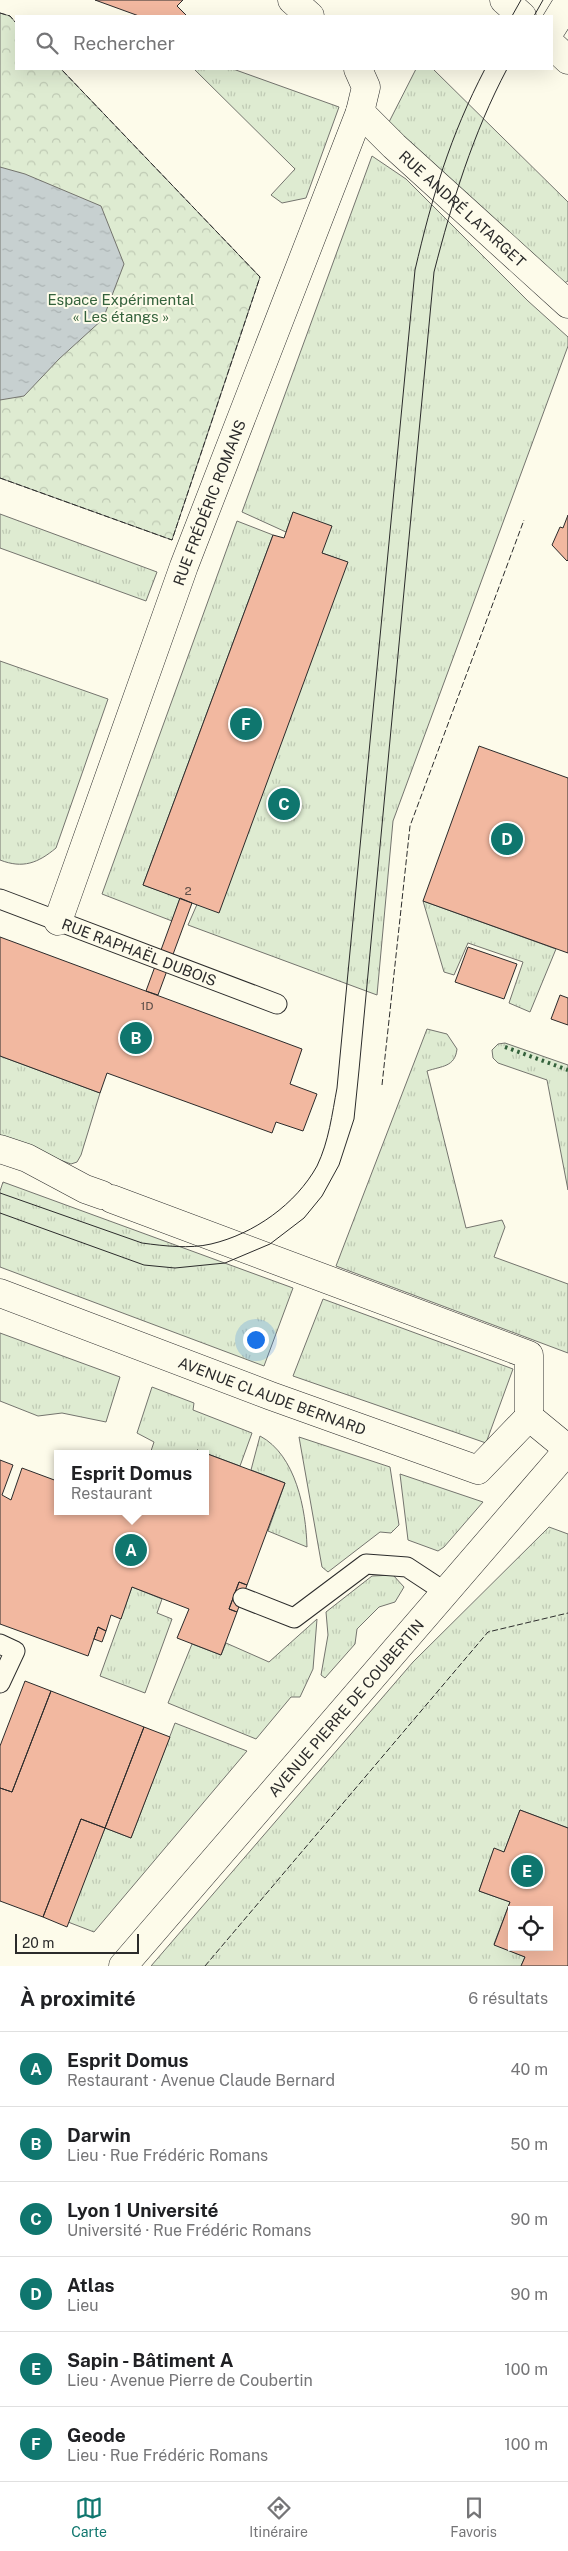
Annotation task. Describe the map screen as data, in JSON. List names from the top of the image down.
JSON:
{
  "streets": {
    "street": [
      "RUE ANDRÉ LATARGET",
      "RUE FRÉDÉRIC ROMANS",
      "AVENUE CLAUDE BERNARD",
      "AVENUE PIERRE DE COUBERTIN"
    ],
    "lane": ["RUE RAPHAËL DUBOIS"]
  },
  "crossings": [
    ["RUE ANDRÉ LATARGET", "RUE FRÉDÉRIC ROMANS"],
    ["RUE FRÉDÉRIC ROMANS", "RUE RAPHAËL DUBOIS"]
  ],
  "parks": ["Espace Expérimental « Les étangs »"],
  "house_numbers": ["2", "1D"],
  "scale_bar": "20 m",
  "page": {
    "search": "Rechercher",
    "pins": [
      "F",
      "C",
      "D",
      "B",
      "A",
      "E"
    ],
    "popup": ["Esprit Domus", "Restaurant"],
    "scale": "20 m",
    "heading": ["À proximité", "6 résultats"],
    "list": [
      {
        "mark": "A",
        "name": "Esprit Domus",
        "note": "Restaurant · Avenue Claude Bernard",
        "value": "40 m"
      },
      {
        "mark": "B",
        "name": "Darwin",
        "note": "Lieu · Rue Frédéric Romans",
        "value": "50 m"
      },
      {
        "mark": "C",
        "name": "Lyon 1 Université",
        "note": "Université · Rue Frédéric Romans",
        "value": "90 m"
      },
      {
        "mark": "D",
        "name": "Atlas",
        "note": "Lieu",
        "value": "90 m"
      },
      {
        "mark": "E",
        "name": "Sapin - Bâtiment A",
        "note": "Lieu · Avenue Pierre de Coubertin",
        "value": "100 m"
      },
      {
        "mark": "F",
        "name": "Geode",
        "note": "Lieu · Rue Frédéric Romans",
        "value": "100 m"
      }
    ],
    "nav": ["Carte", "Itinéraire", "Favoris"]
  }
}
